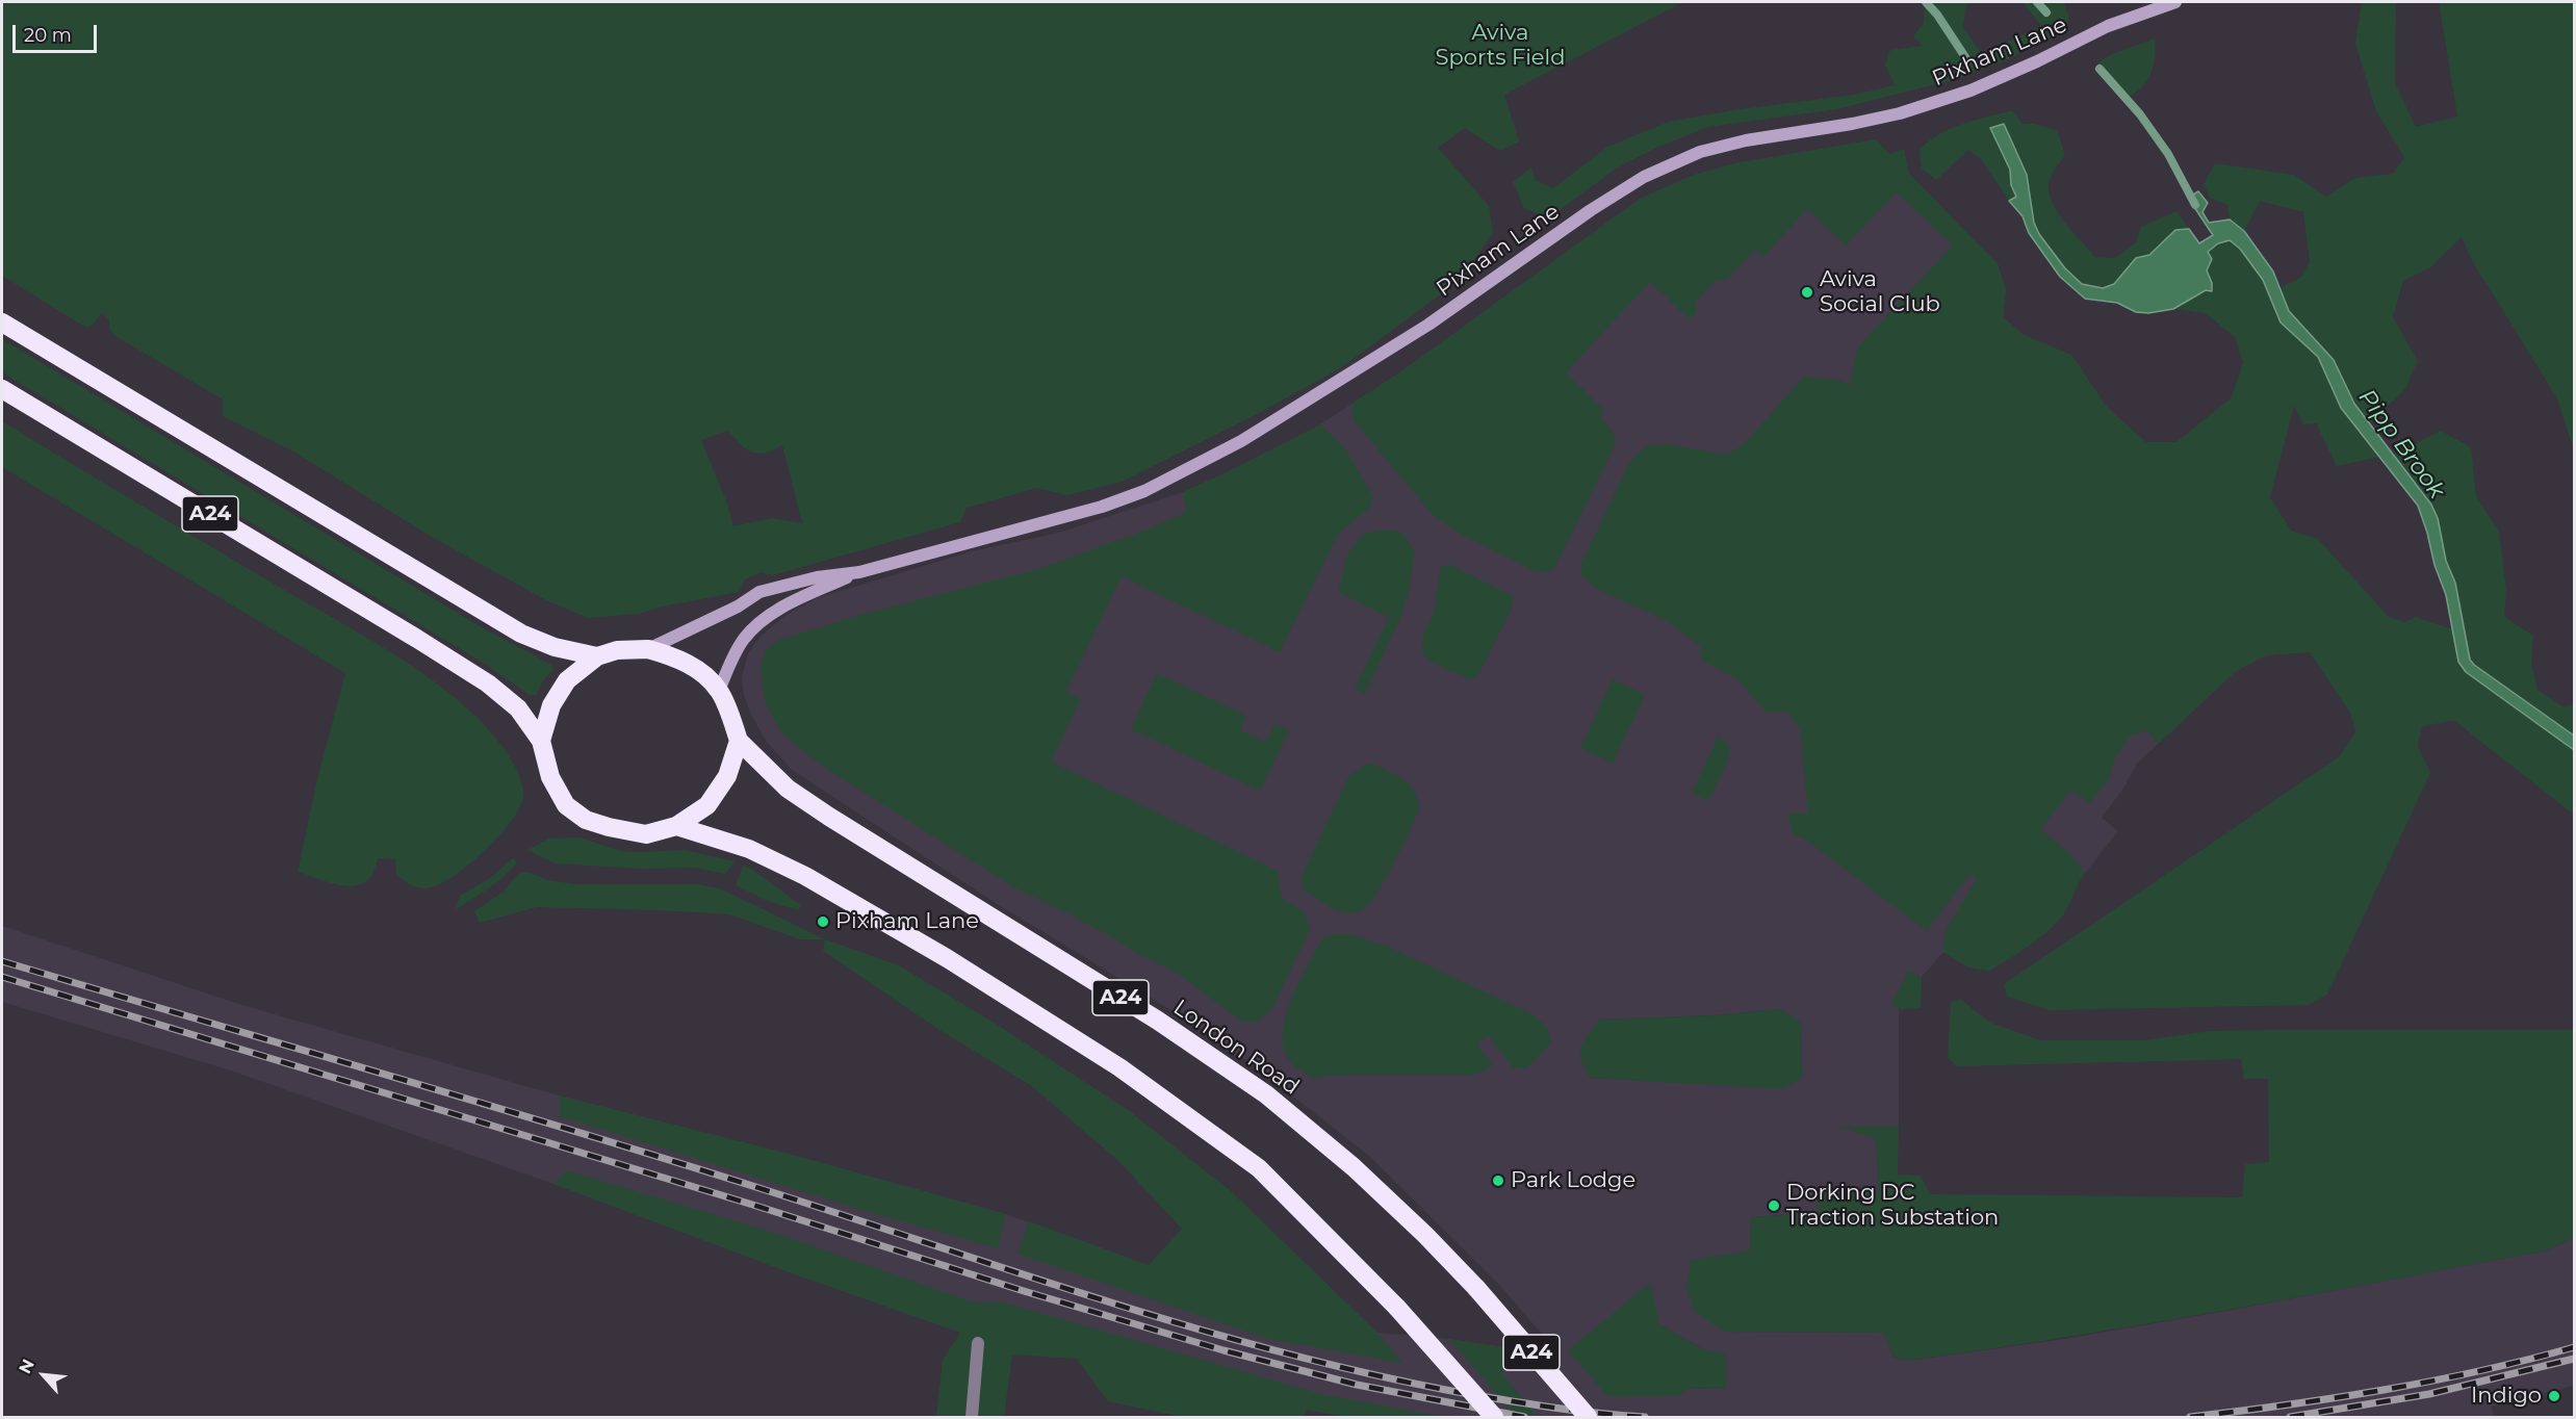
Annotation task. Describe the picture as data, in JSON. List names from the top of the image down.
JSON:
{
  "streets": {
    "highway": ["A24", "London Road"],
    "main road": ["Pixham Lane"]
  },
  "crossings": [
    ["Pixham Lane", "A24"],
    ["Pixham Lane", "London Road"],
    ["A24", "London Road"]
  ],
  "water": ["Pipp Brook"],
  "parks": ["Aviva Sports Field"],
  "places": [
    "Aviva Social Club",
    "Pixham Lane",
    "Park Lodge",
    "Dorking DC Traction Substation",
    "Indigo"
  ],
  "scale_bar": "20 m",
  "north": "top left"
}
